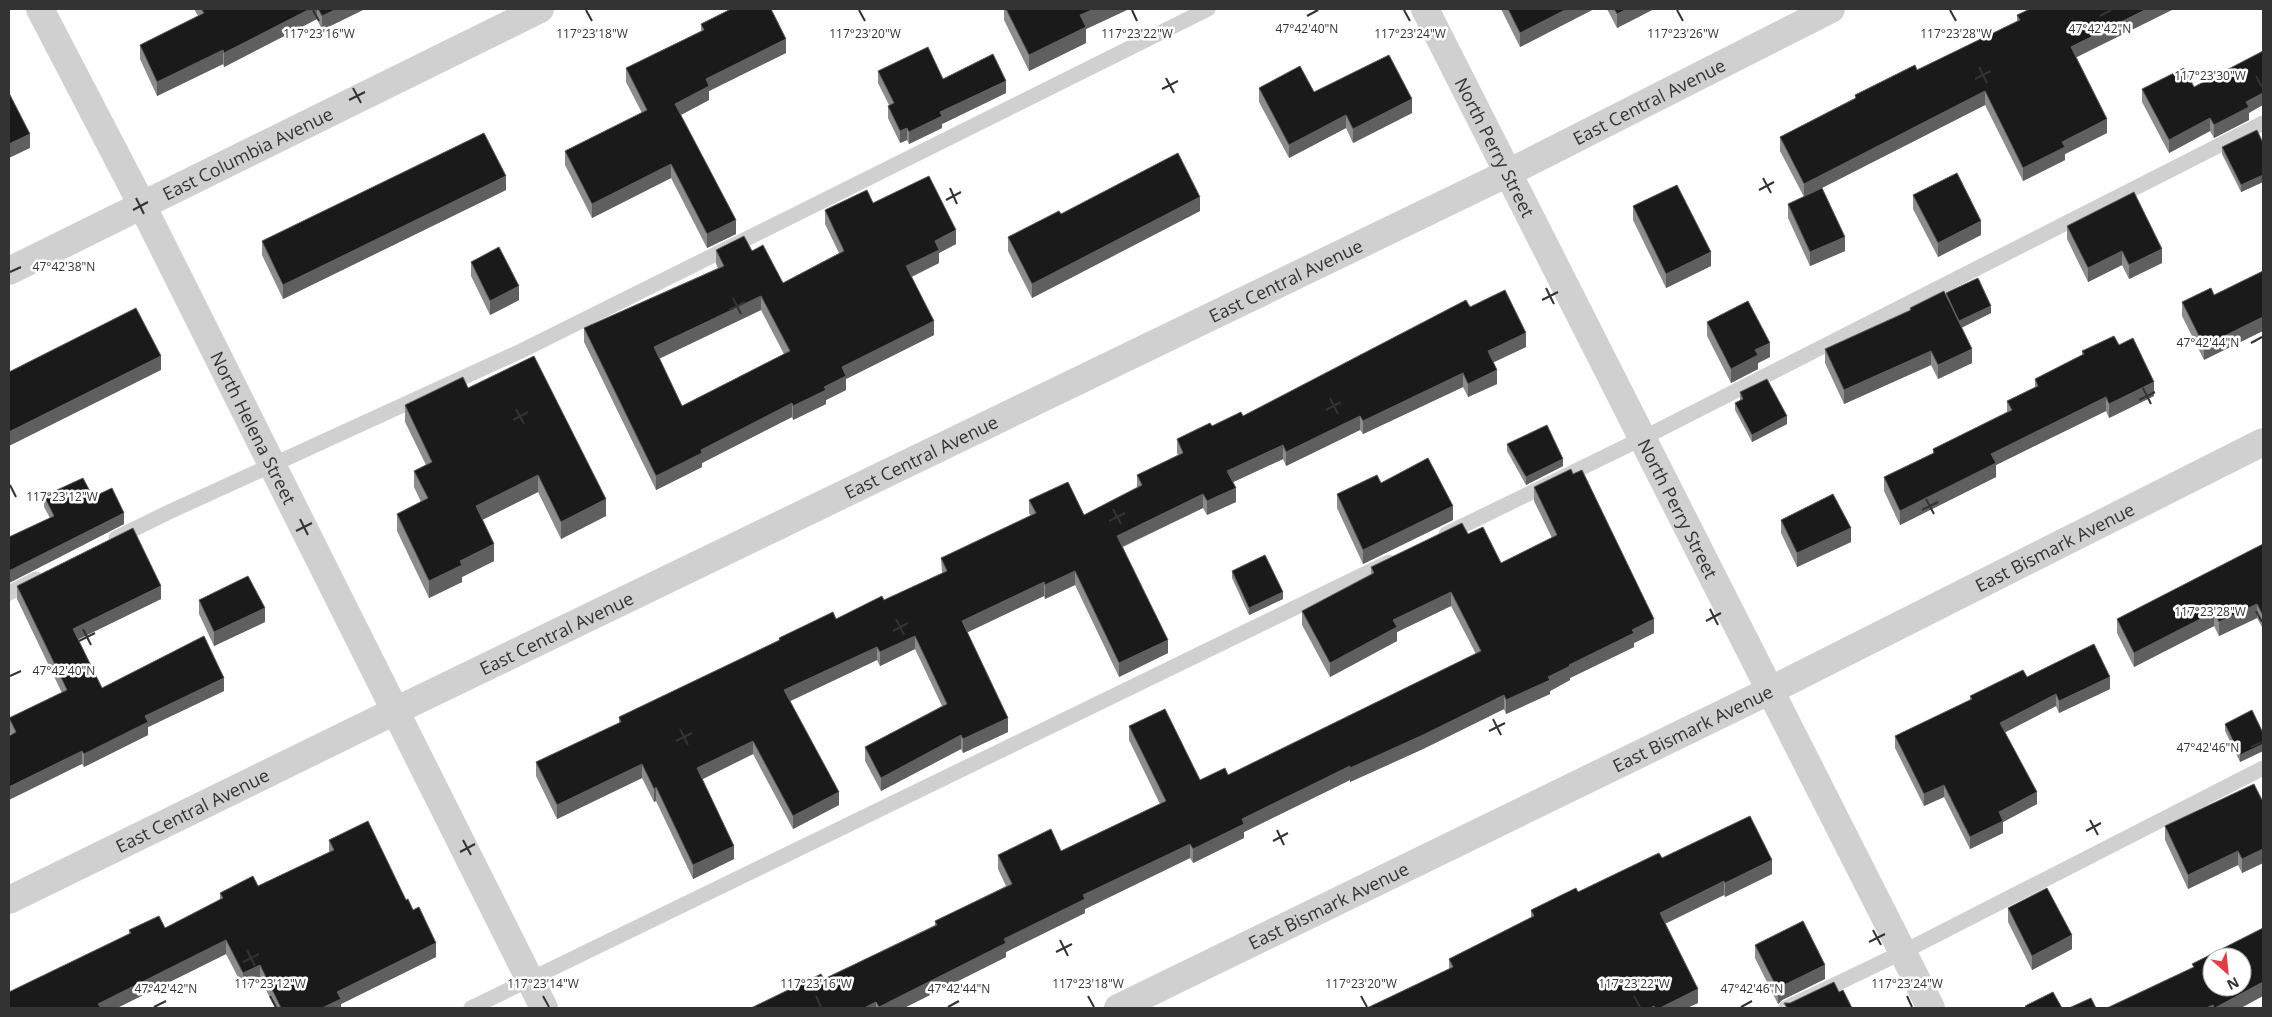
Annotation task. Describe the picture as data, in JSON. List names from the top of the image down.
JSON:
{
  "streets": {
    "street": [
      "East Central Avenue",
      "North Perry Street",
      "East Columbia Avenue",
      "North Helena Street",
      "East Bismark Avenue"
    ]
  },
  "crossings": [
    ["East Central Avenue", "North Perry Street"],
    ["East Central Avenue", "North Helena Street"],
    ["North Perry Street", "East Bismark Avenue"],
    ["East Columbia Avenue", "North Helena Street"]
  ],
  "north": "bottom right",
  "coordinates": [
    "47°42'40\"N",
    "47°42'42\"N",
    "117°23'16\"W",
    "117°23'18\"W",
    "117°23'20\"W",
    "117°23'22\"W",
    "117°23'24\"W",
    "117°23'26\"W",
    "117°23'28\"W",
    "117°23'30\"W",
    "47°42'38\"N",
    "47°42'44\"N",
    "117°23'12\"W",
    "47°42'46\"N",
    "117°23'14\"W"
  ]
}
